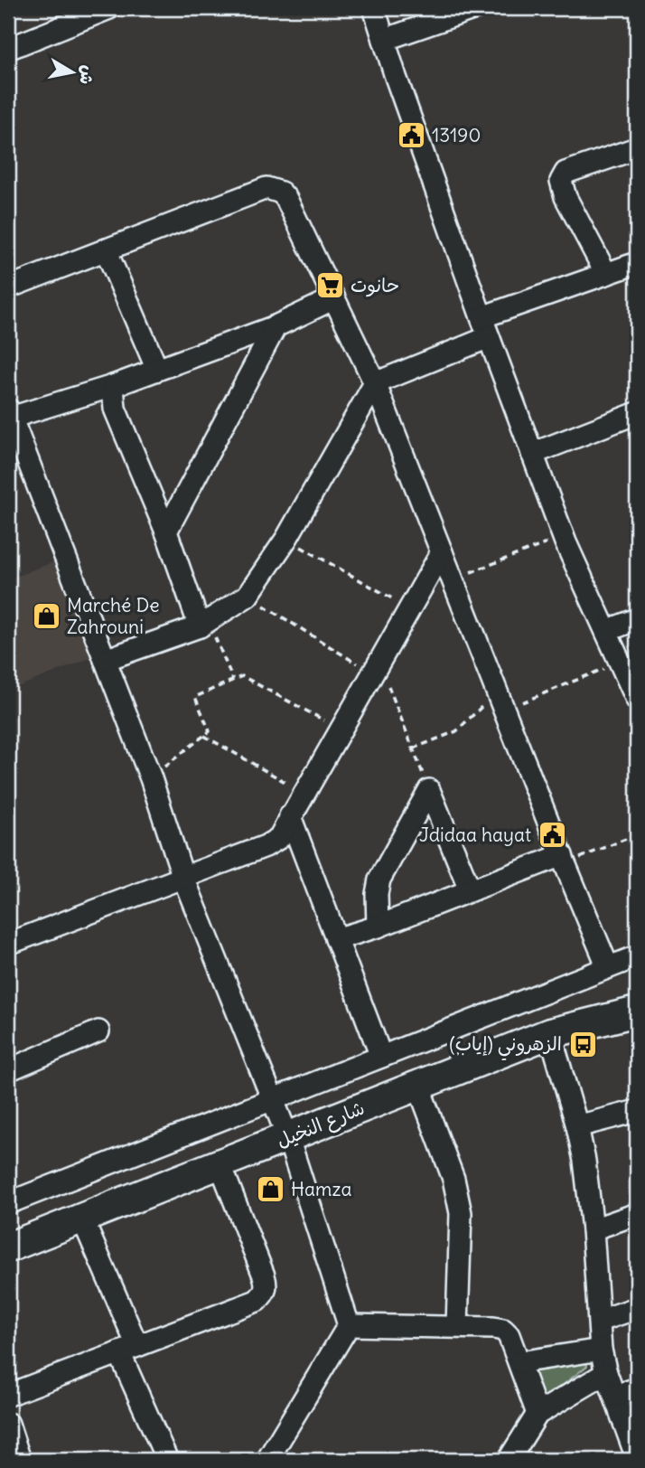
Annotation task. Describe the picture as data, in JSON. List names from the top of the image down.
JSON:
{
  "streets": {
    "main road": ["شارع النخيل"]
  },
  "places": {
    "public building": ["13190", "Jdidaa hayat"],
    "supermarket": ["حانوت"],
    "shop": ["Marché De Zahrouni", "Hamza"],
    "bus stop": ["الزهروني (إياب)"]
  },
  "north": "right"
}
